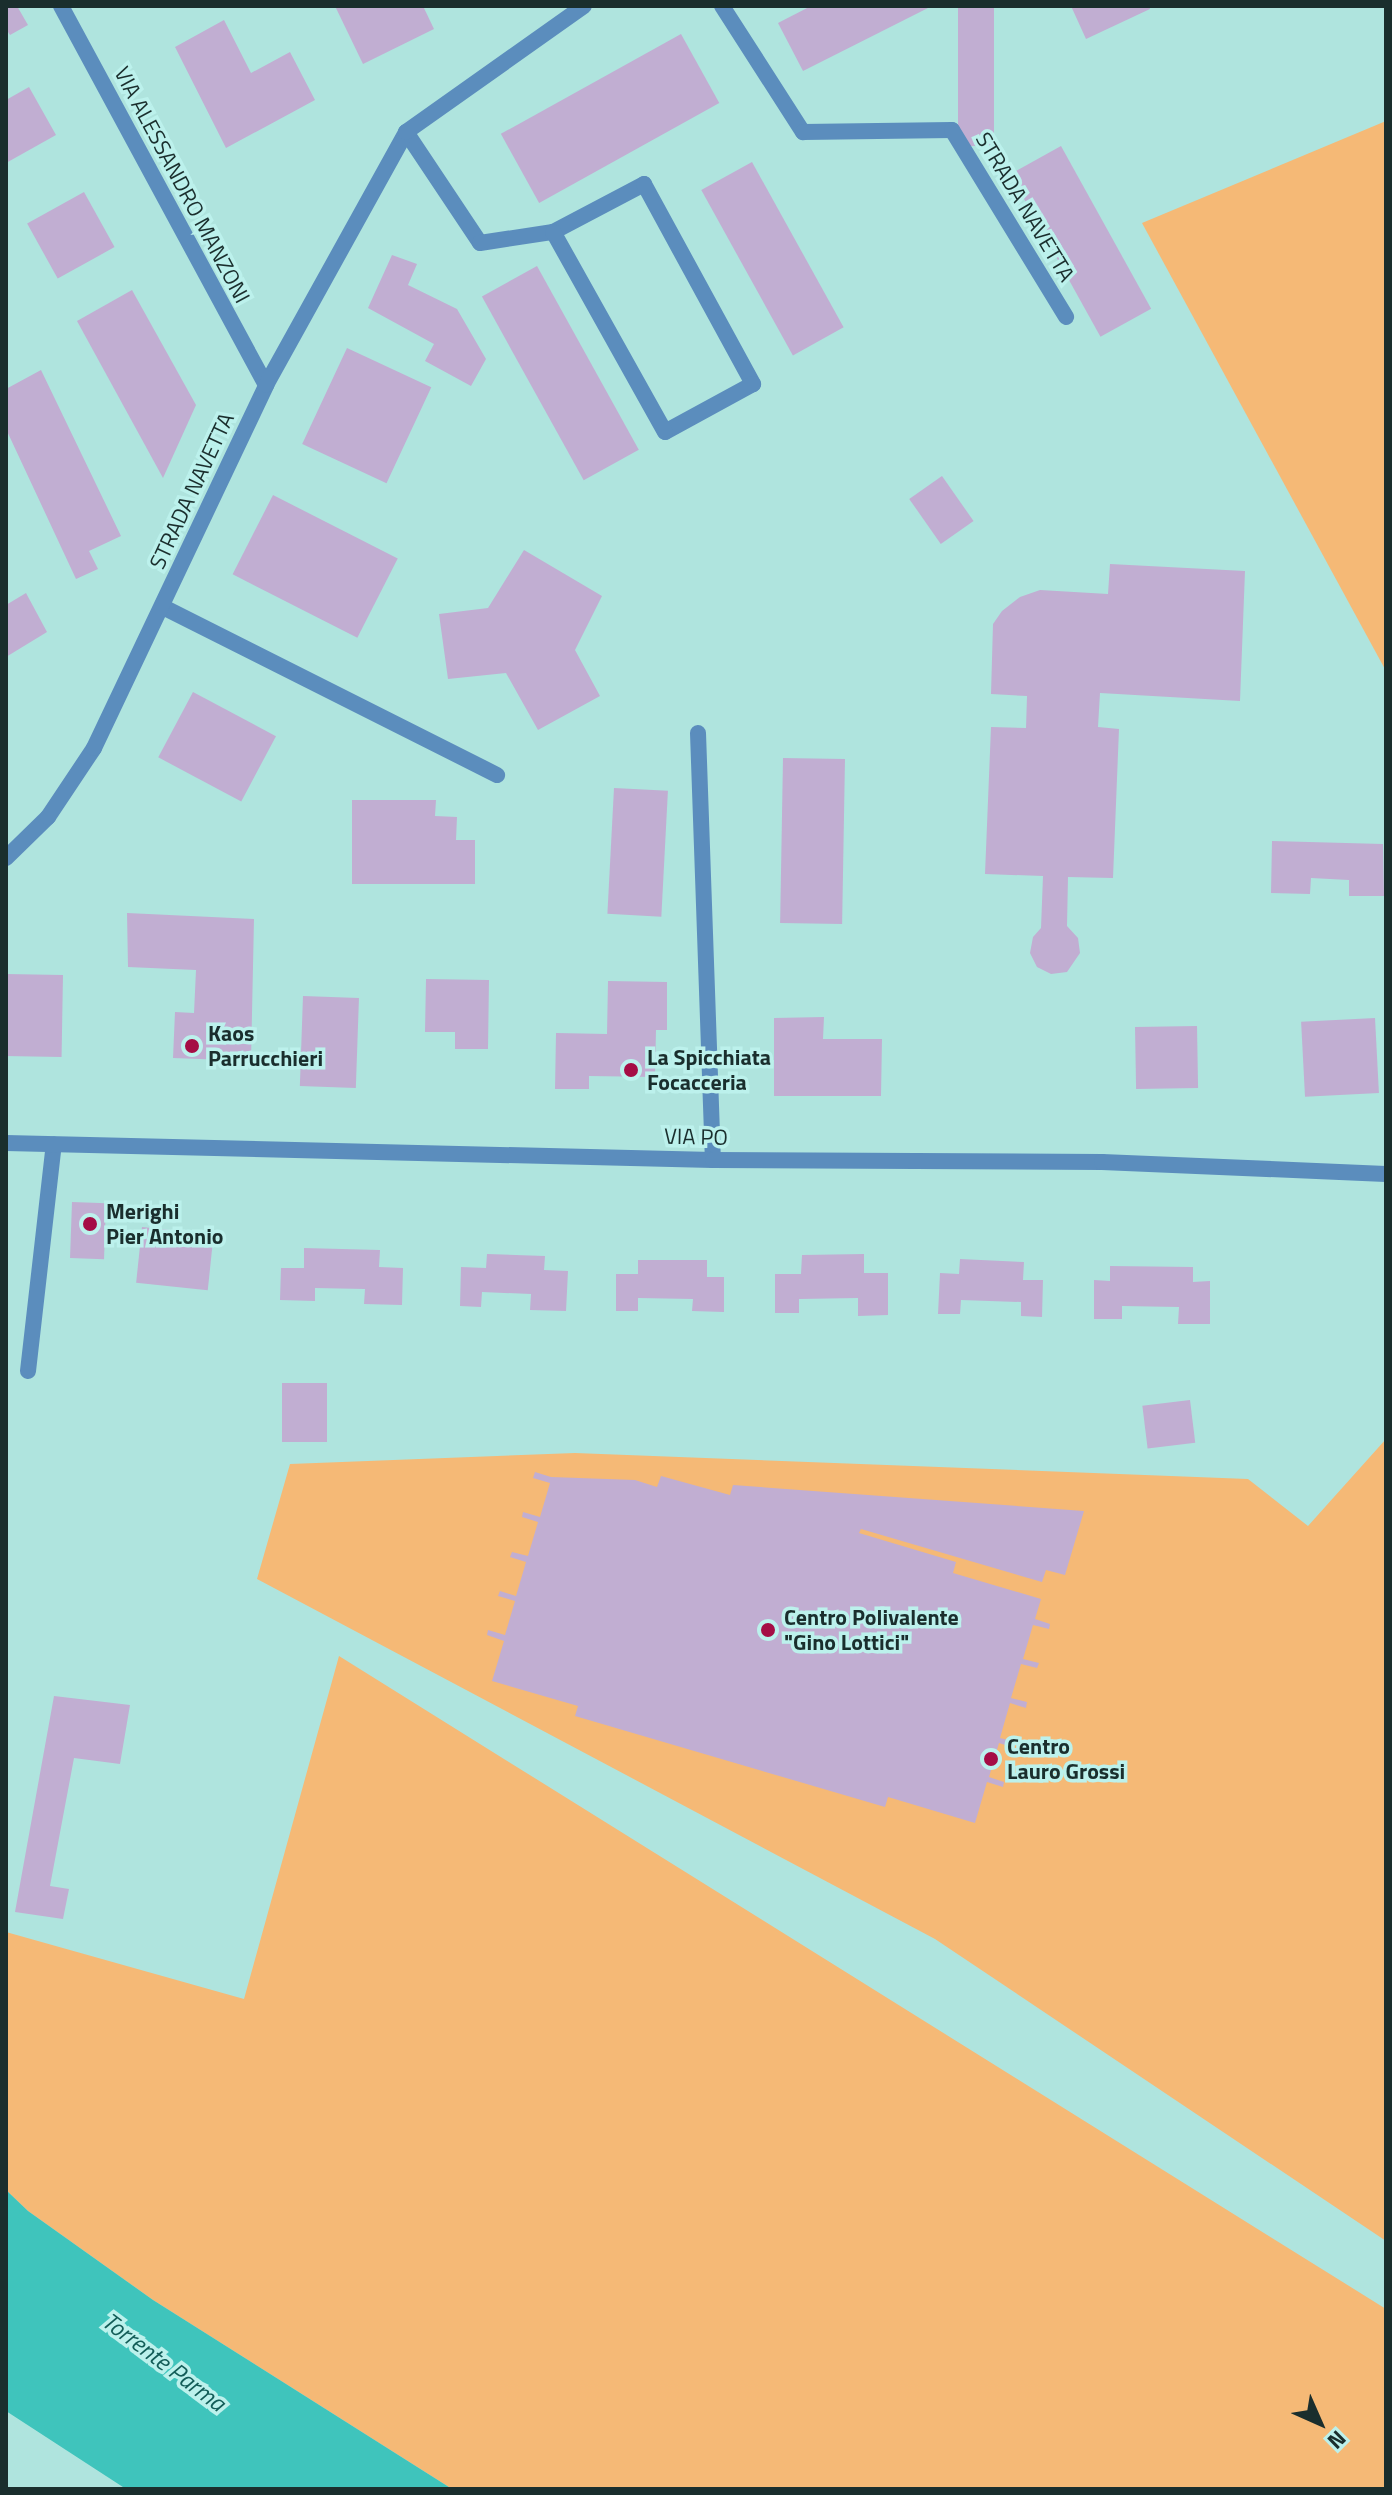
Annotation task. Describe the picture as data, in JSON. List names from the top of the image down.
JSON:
{
  "streets": {
    "street": ["VIA ALESSANDRO MANZONI", "STRADA NAVETTA", "VIA PO"]
  },
  "crossings": [
    ["VIA ALESSANDRO MANZONI", "STRADA NAVETTA"]
  ],
  "water": ["Torrente Parma"],
  "places": [
    "Kaos Parrucchieri",
    "La Spicchiata Focacceria",
    "Merighi Pier Antonio",
    "Centro Polivalente \"Gino Lottici\"",
    "Centro Lauro Grossi"
  ],
  "north": "bottom right"
}
